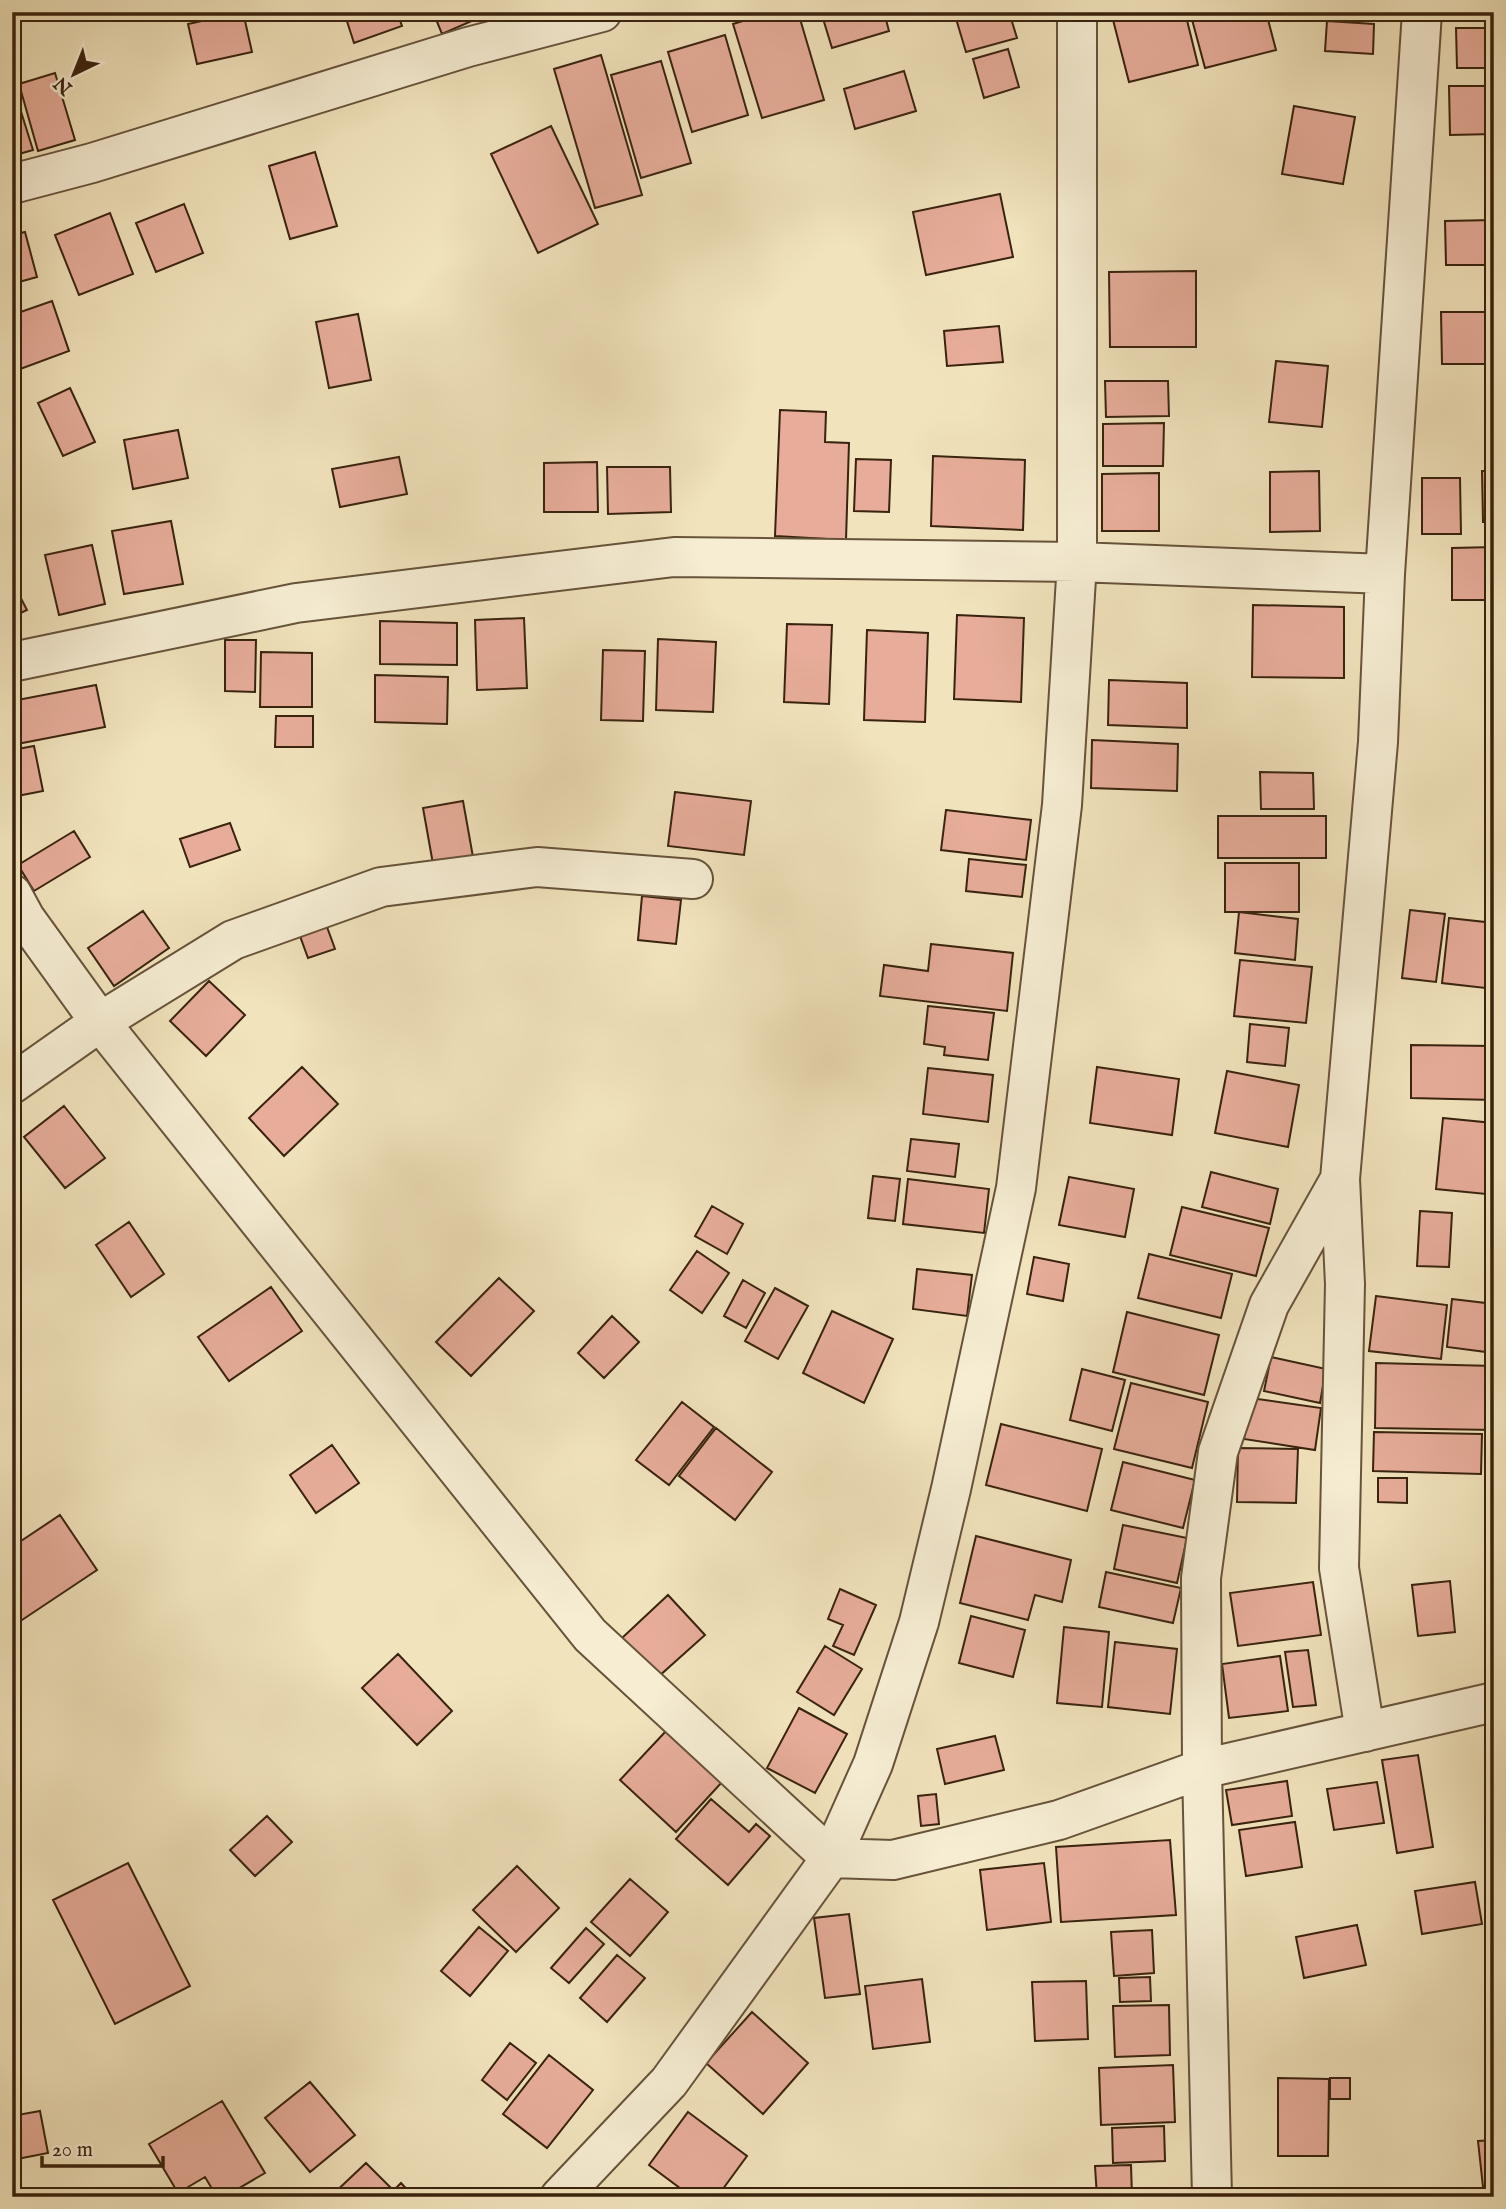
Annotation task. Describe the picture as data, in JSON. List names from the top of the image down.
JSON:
{
  "scale_bar": "20 m",
  "north": "bottom left"
}
